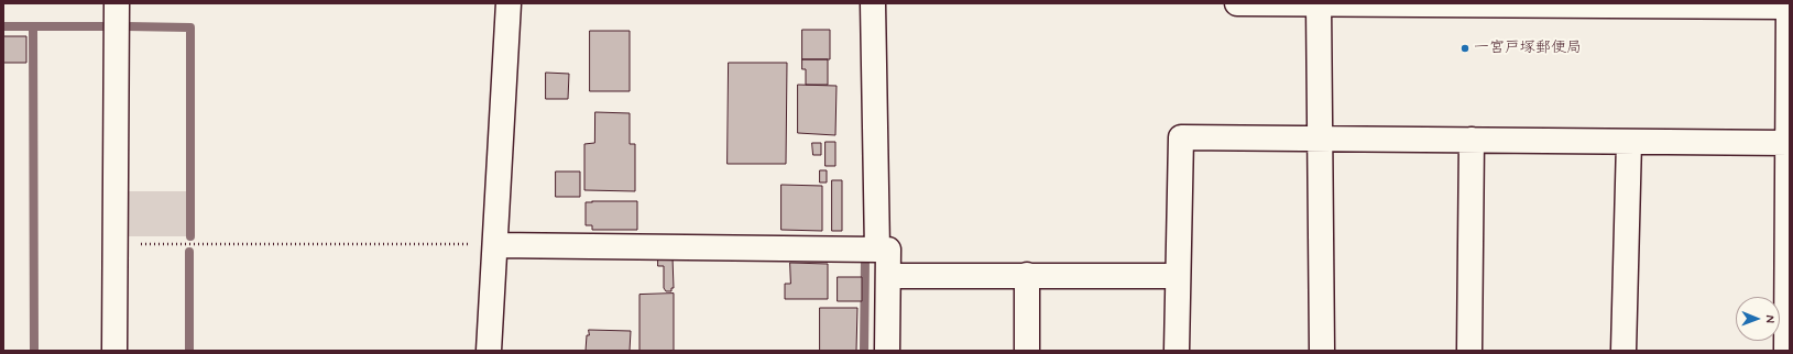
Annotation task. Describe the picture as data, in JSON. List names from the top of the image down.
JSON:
{
  "places": ["一宮戸塚郵便局"],
  "north": "right"
}
